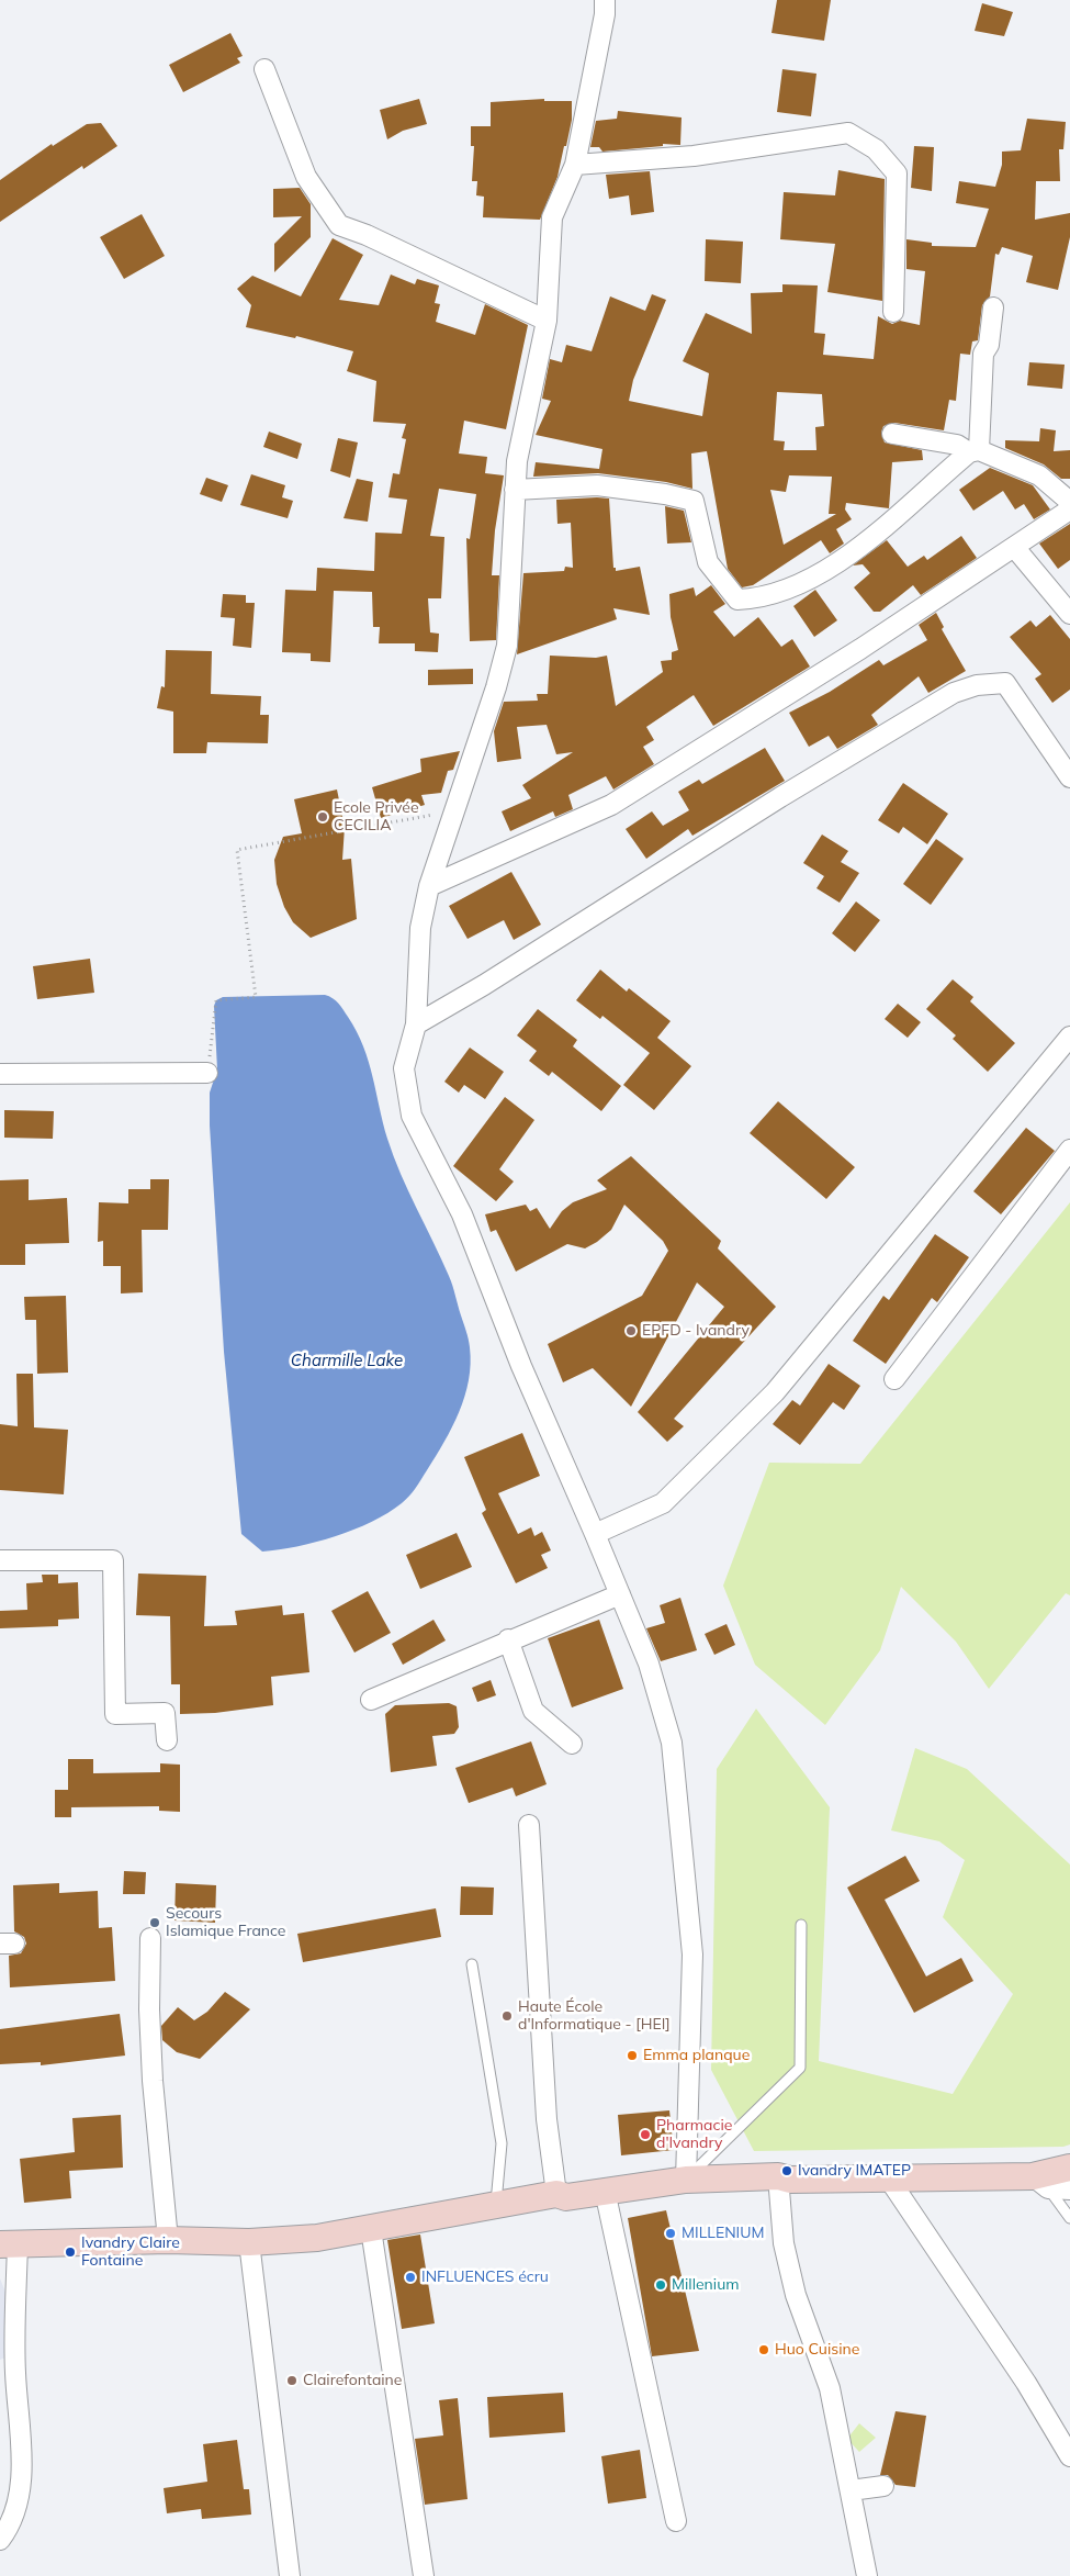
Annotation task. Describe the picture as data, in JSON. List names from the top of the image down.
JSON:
{
  "water": ["Charmille Lake"],
  "places": [
    "Ecole Privée CECILIA",
    "EPFD - Ivandry",
    "Secours Islamique France",
    "Haute École d'Informatique - [HEI]",
    "Emma planque",
    "Pharmacie d'Ivandry",
    "Ivandry IMATEP",
    "MILLENIUM",
    "Ivandry Claire Fontaine",
    "INFLUENCES écru",
    "Millenium",
    "Huo Cuisine",
    "Clairefontaine"
  ]
}
